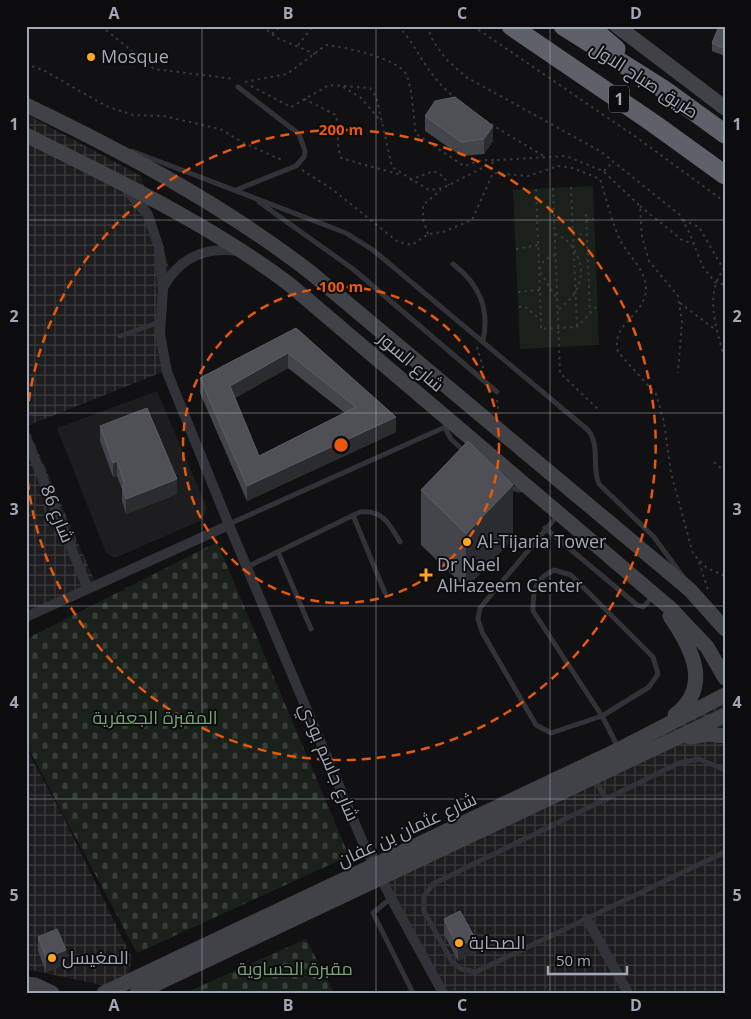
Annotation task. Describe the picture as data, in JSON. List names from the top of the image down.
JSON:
{
  "streets": {
    "highway": ["طريق صباح الاول", "1"],
    "main road": ["شارع السور", "شارع عثمان بن عفان"],
    "street": ["شارع 86", "شارع جاسم بودي"]
  },
  "crossings": [
    ["شارع السور", "شارع جاسم بودي"],
    ["شارع جاسم بودي", "شارع عثمان بن عفان"]
  ],
  "parks": ["المقبرة الجعفرية", "مقبرة الحساوية"],
  "places": {
    "other": [
      "Mosque",
      "Al-Tijaria Tower",
      "الصحابة",
      "المغيسل"
    ],
    "health": ["Dr Nael AlHazeem Center"]
  },
  "scale_bar": "50 m",
  "grid": {
    "columns": [
      "A",
      "B",
      "C",
      "D"
    ],
    "rows": [
      "1",
      "2",
      "3",
      "4",
      "5"
    ]
  },
  "rings": ["200 m", "100 m"]
}
